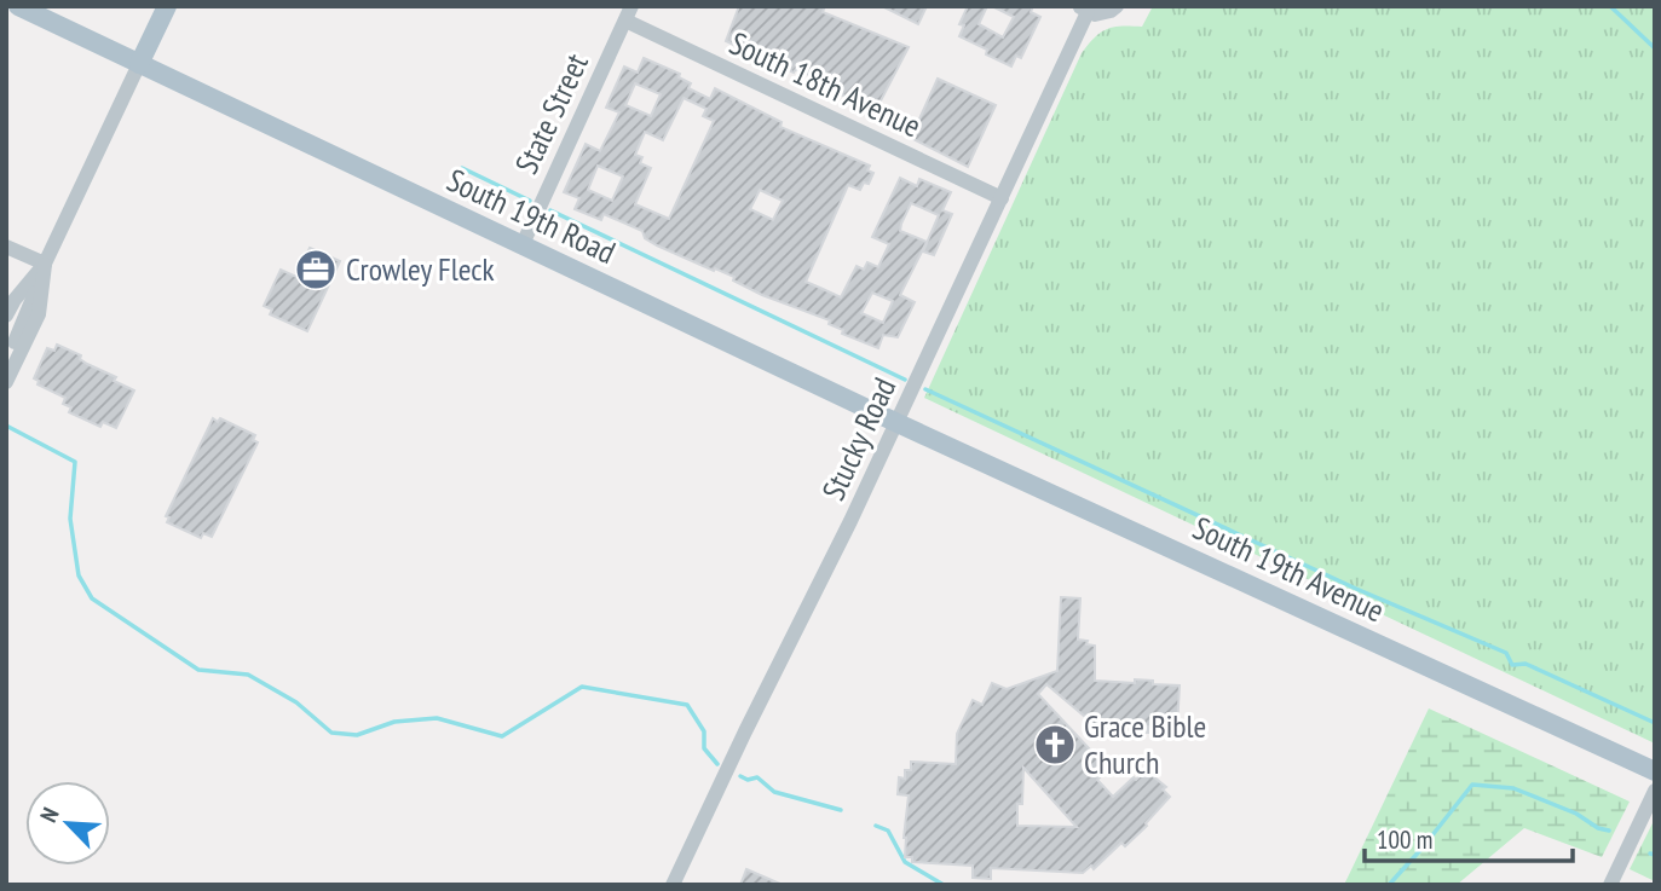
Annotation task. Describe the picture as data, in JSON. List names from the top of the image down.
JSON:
{
  "streets": {
    "main road": ["South 19th Road", "South 19th Avenue"],
    "street": ["South 18th Avenue", "State Street", "Stucky Road"]
  },
  "crossings": [
    ["South 18th Avenue", "State Street"],
    ["South 18th Avenue", "Stucky Road"],
    ["State Street", "South 19th Road"],
    ["South 19th Road", "Stucky Road"],
    ["South 19th Road", "South 19th Avenue"],
    ["Stucky Road", "South 19th Avenue"]
  ],
  "places": {
    "office": ["Crowley Fleck"],
    "church": ["Grace Bible Church"]
  },
  "scale_bar": "100 m",
  "north": "top left"
}
